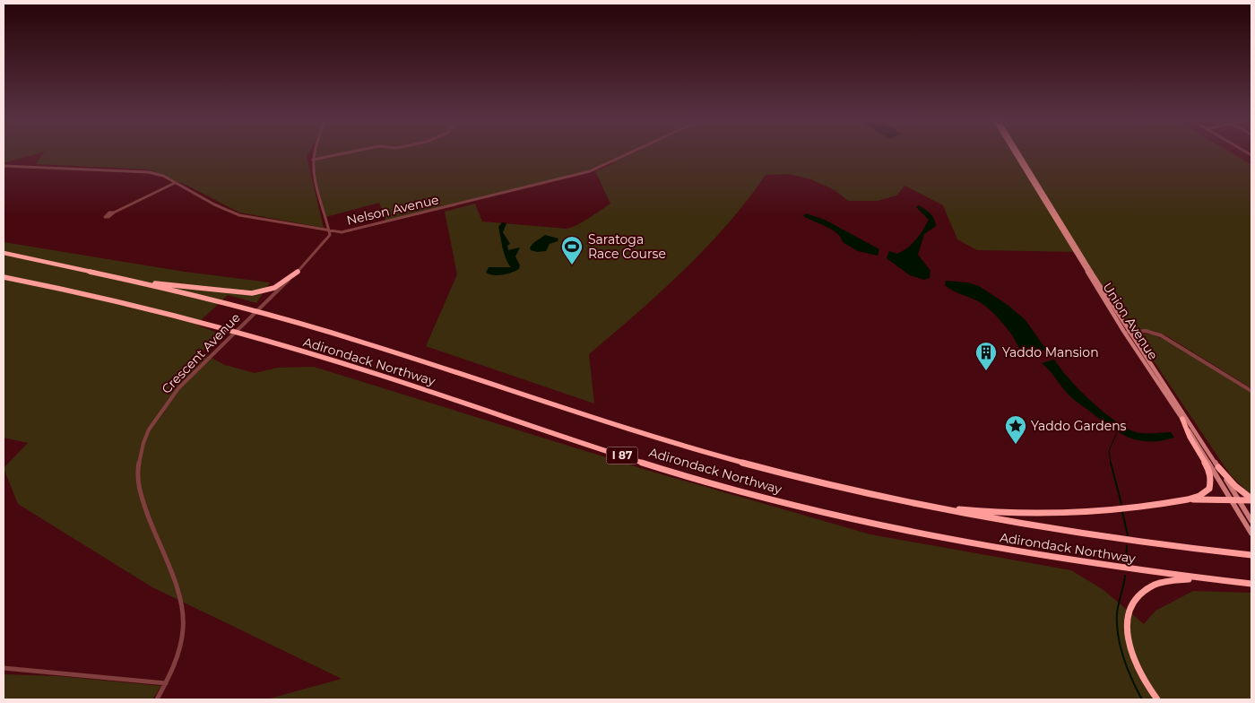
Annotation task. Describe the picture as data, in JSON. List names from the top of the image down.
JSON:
{
  "streets": {
    "highway": ["Adirondack Northway", "I 87"],
    "main road": ["Union Avenue"],
    "street": ["Nelson Avenue", "Crescent Avenue"]
  },
  "crossings": [
    ["Nelson Avenue", "Crescent Avenue"]
  ],
  "places": {
    "sports": ["Saratoga Race Course"],
    "building": ["Yaddo Mansion"],
    "place": ["Yaddo Gardens"]
  }
}
